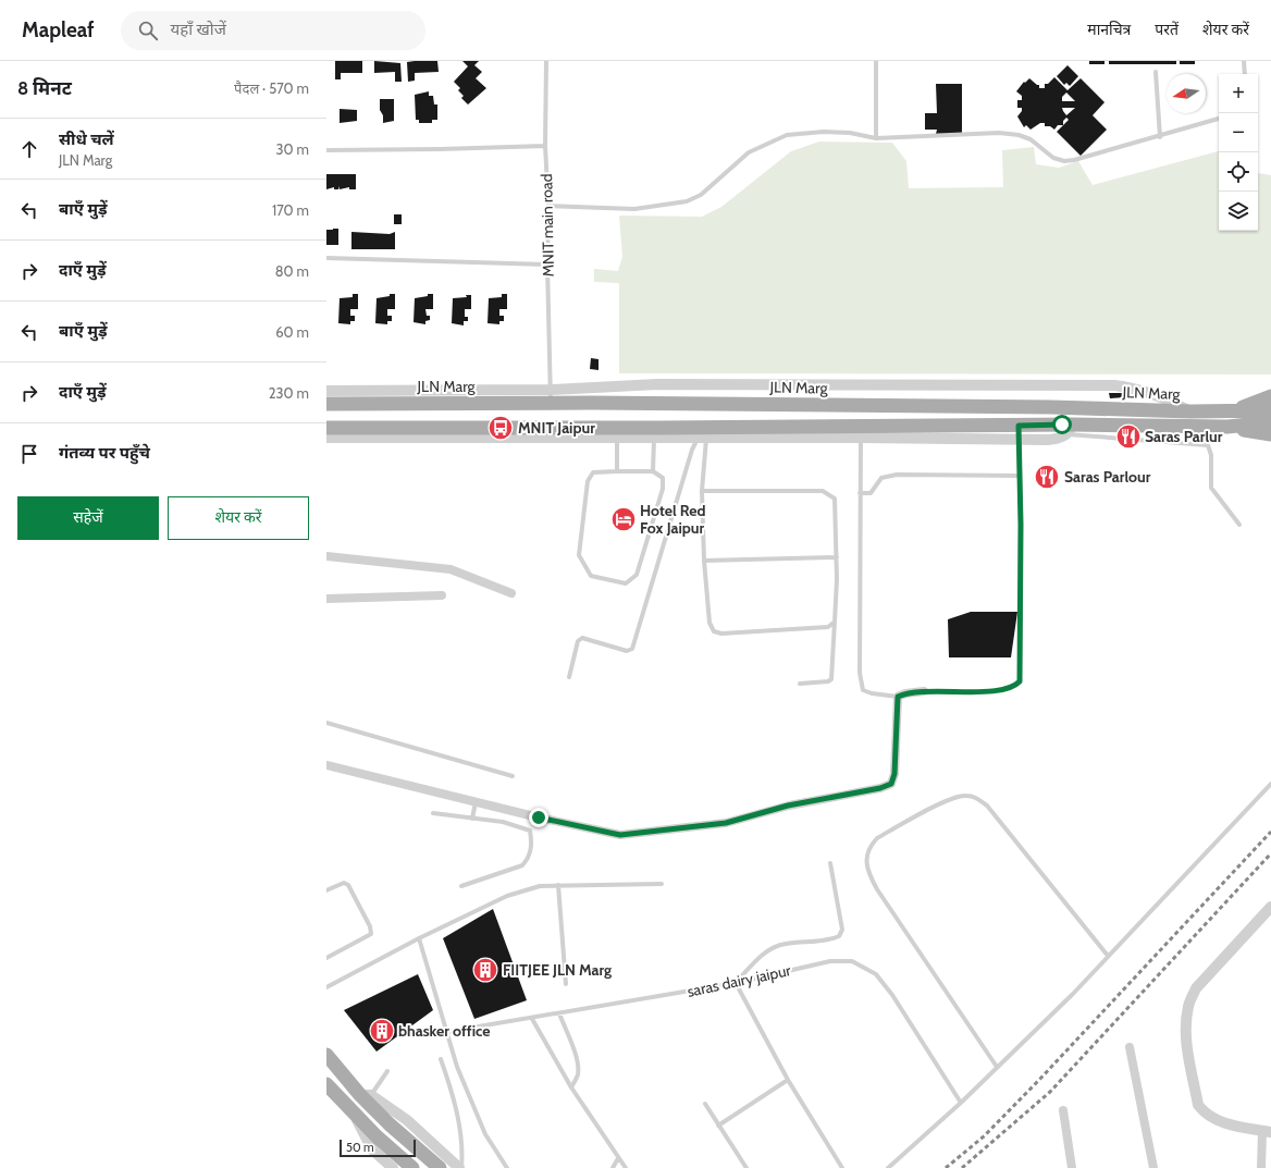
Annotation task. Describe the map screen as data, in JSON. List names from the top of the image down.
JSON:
{
  "streets": {
    "main road": ["JLN Marg"],
    "lane": ["MNIT main road", "saras dairy jaipur"]
  },
  "crossings": [
    ["MNIT main road", "JLN Marg"]
  ],
  "places": {
    "bus stop": ["MNIT Jaipur"],
    "restaurant": ["Saras Parlur", "Saras Parlour"],
    "hotel": ["Hotel Red Fox Jaipur"],
    "building": ["FIITJEE JLN Marg", "bhasker office"]
  },
  "scale_bar": "50 m",
  "north": "left",
  "page": {
    "header": "Mapleaf",
    "search": "यहाँ खोजें",
    "nav": ["मानचित्र", "परतें", "शेयर करें"],
    "heading": ["8 मिनट", "पैदल · 570 m"],
    "map_buttons": ["+", "−"],
    "list": [
      ["सीधे चलें", "JLN Marg", "30 m"],
      ["बाएँ मुड़ें", "170 m"],
      ["दाएँ मुड़ें", "80 m"],
      ["बाएँ मुड़ें", "60 m"],
      ["दाएँ मुड़ें", "230 m"],
      "गंतव्य पर पहुँचे"
    ],
    "buttons": ["सहेजें", "शेयर करें"],
    "scale": "50 m"
  }
}
